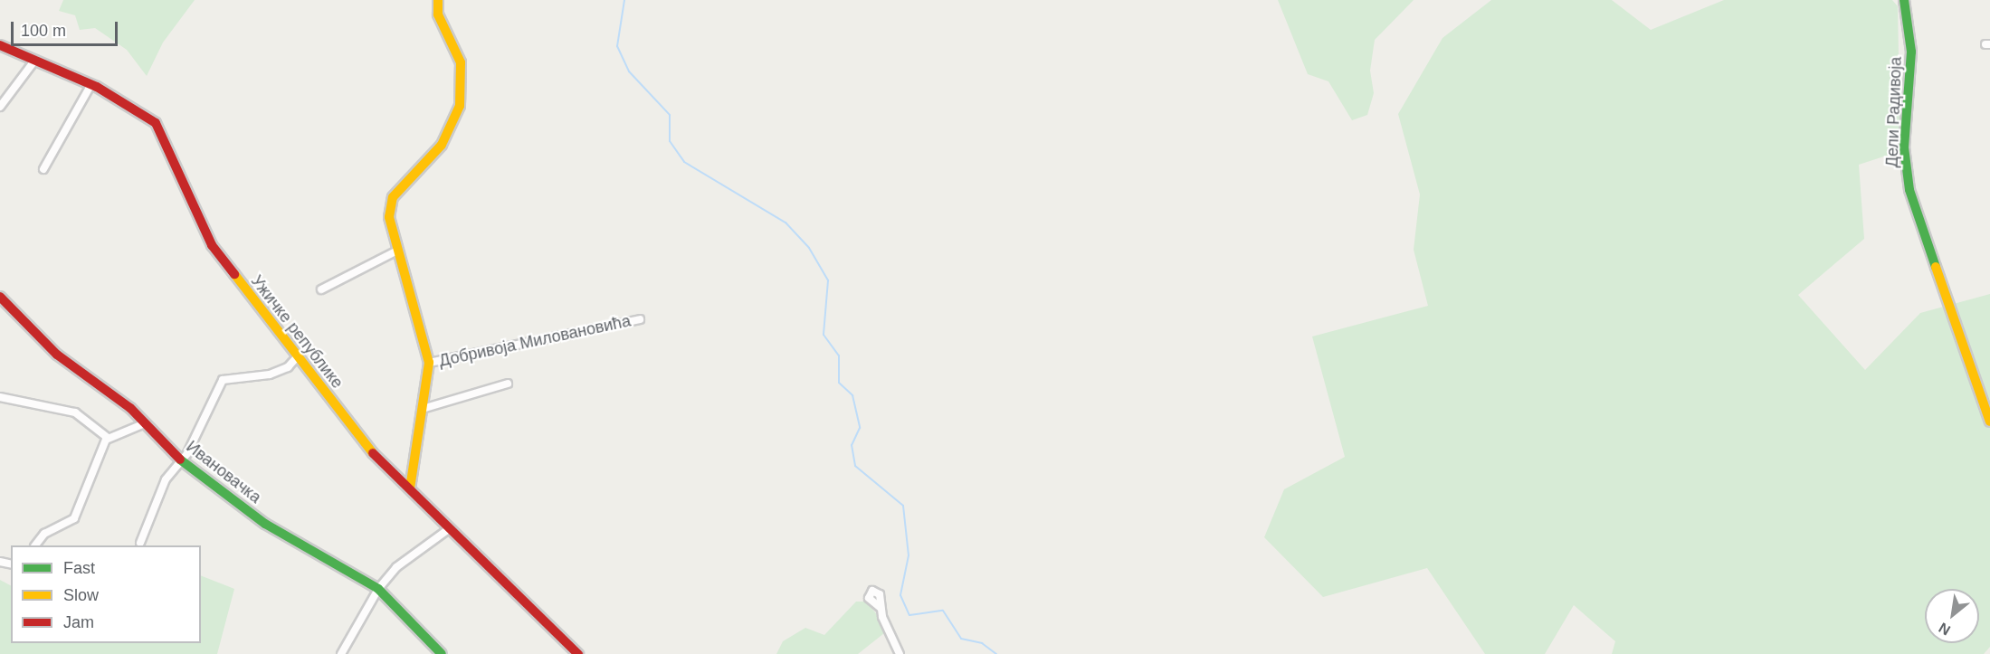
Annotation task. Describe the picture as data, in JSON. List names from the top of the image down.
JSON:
{
  "streets": {
    "street": [
      "Дели Радивоја",
      "Ужичке републике",
      "Добривоја Миловановића",
      "Ивановачка"
    ]
  },
  "legend": ["Fast", "Slow", "Jam"],
  "scale_bar": "100 m",
  "north": "bottom left"
}
